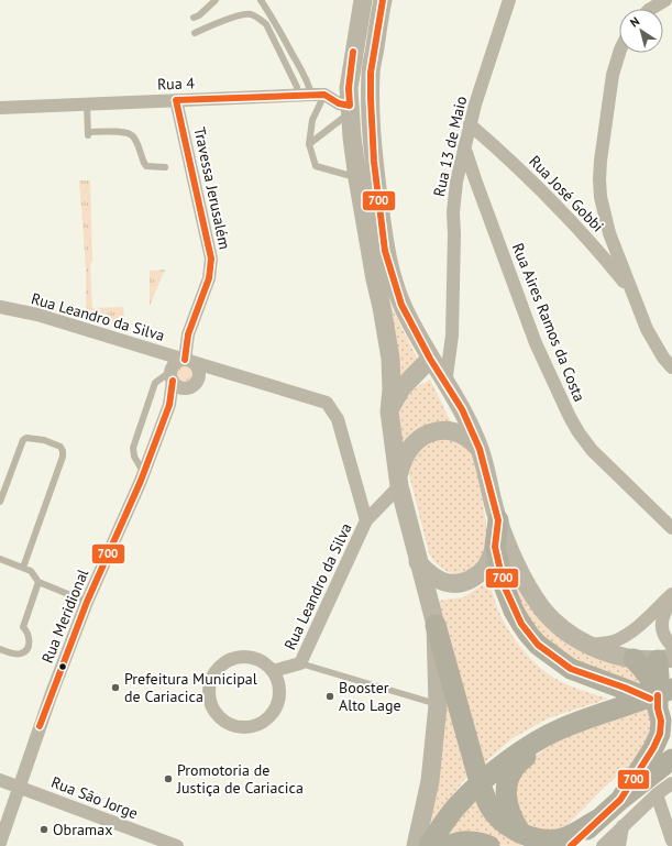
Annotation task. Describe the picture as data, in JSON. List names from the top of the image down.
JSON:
{
  "streets": {
    "street": [
      "Rua 4",
      "Rua 13 de Maio",
      "Travessa Jerusalém",
      "Rua José Gobbi",
      "Rua Leandro da Silva",
      "Rua Aires Ramos da Costa",
      "Rua Meridional",
      "Rua São Jorge"
    ]
  },
  "crossings": [
    ["Rua 4", "Travessa Jerusalém"],
    ["Rua 13 de Maio", "Rua José Gobbi"],
    ["Rua 13 de Maio", "Rua Aires Ramos da Costa"],
    ["Travessa Jerusalém", "Rua Leandro da Silva"],
    ["Rua Meridional", "Rua São Jorge"]
  ],
  "places": [
    "Prefeitura Municipal de Cariacica",
    "Booster Alto Lage",
    "Promotoria de Justiça de Cariacica",
    "Obramax"
  ],
  "lines": ["transit line 700"],
  "north": "top left"
}
